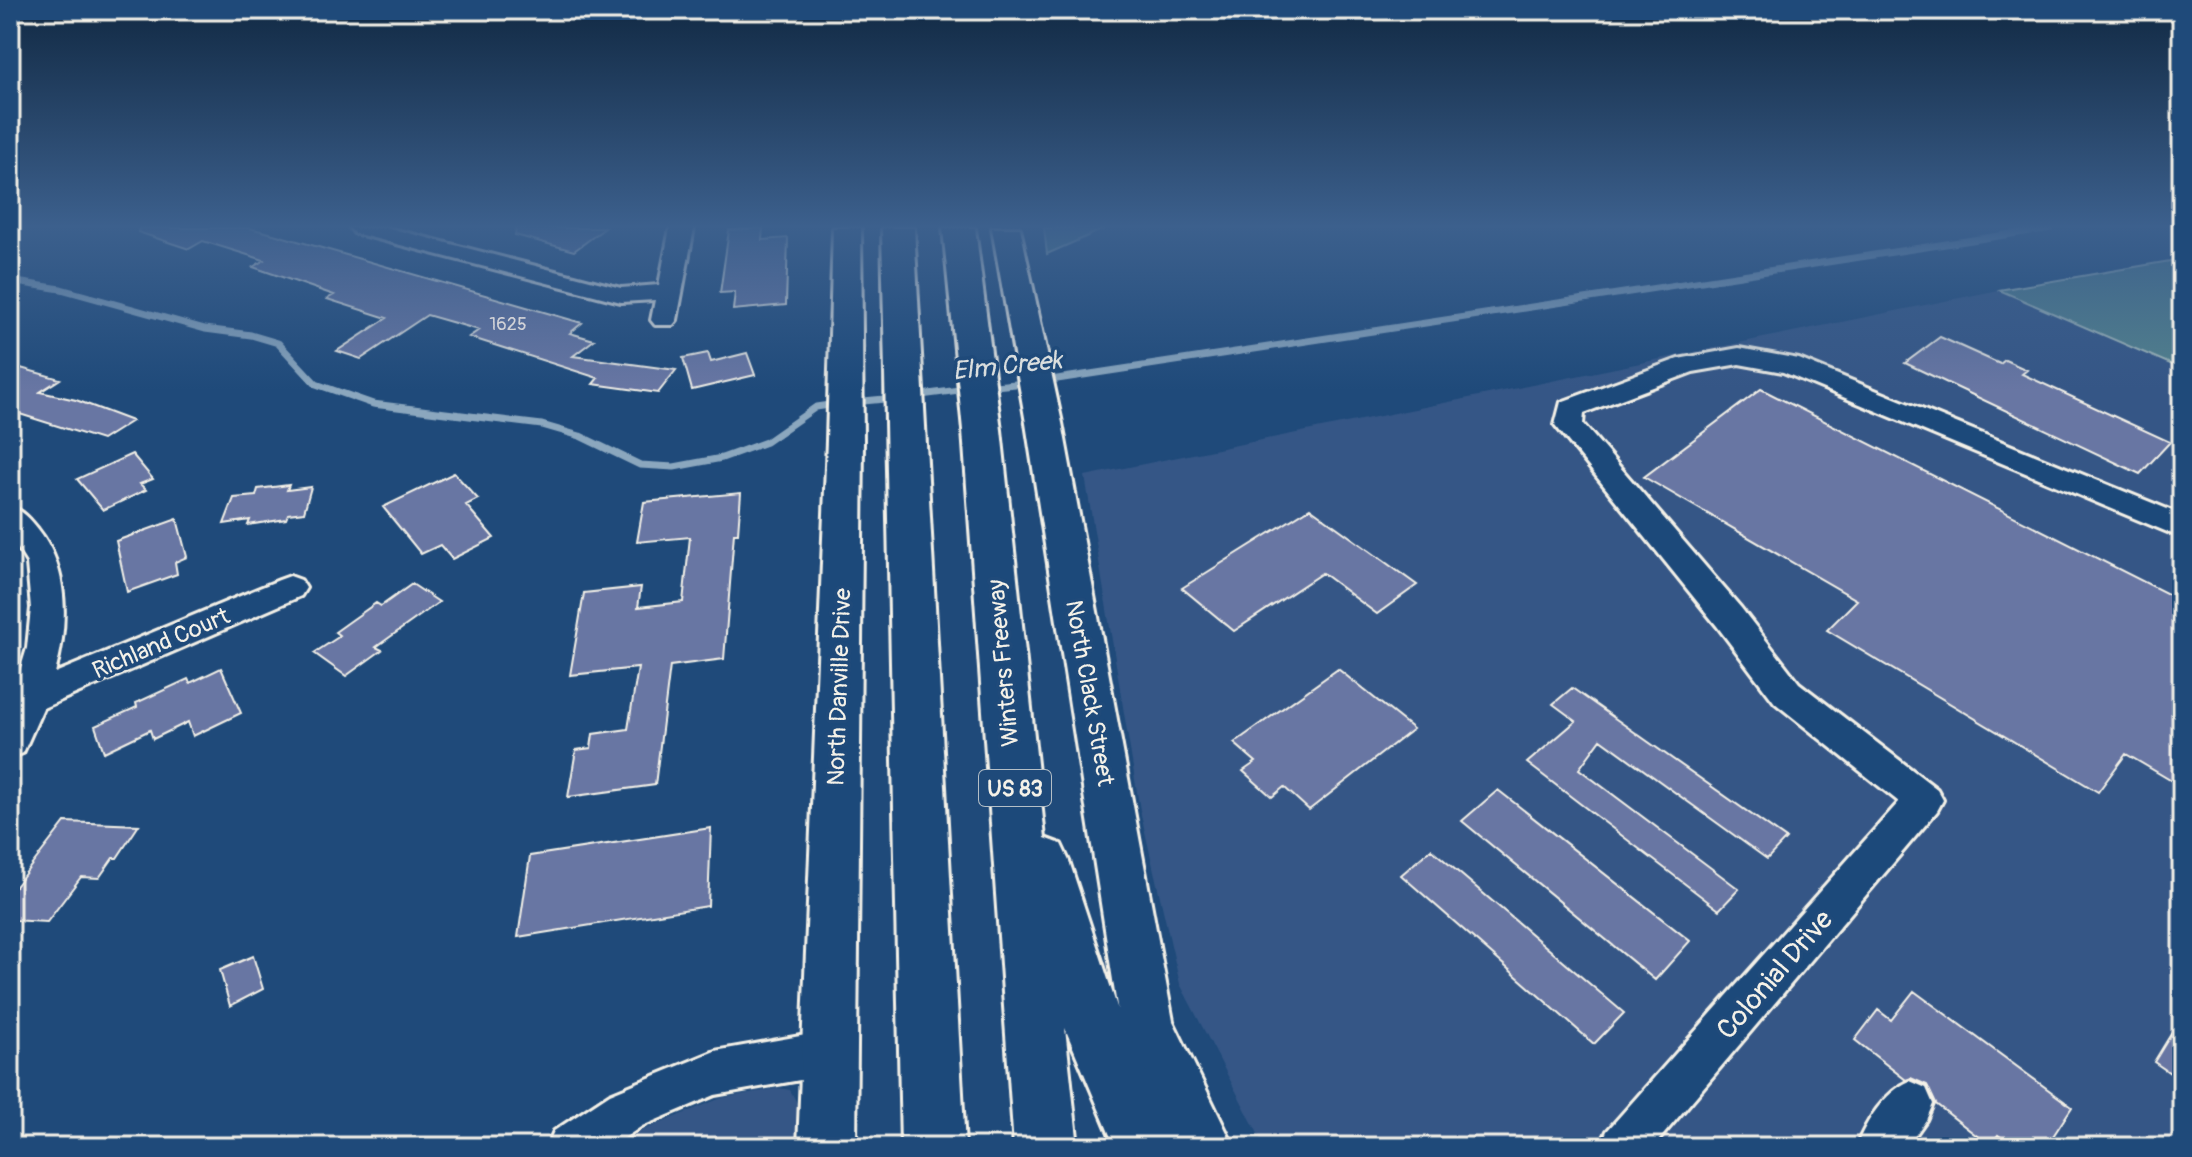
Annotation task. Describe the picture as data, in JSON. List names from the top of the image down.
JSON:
{
  "streets": {
    "highway": ["Winters Freeway", "US 83"],
    "main road": ["North Danville Drive", "North Clack Street"],
    "street": ["Richland Court", "Colonial Drive"]
  },
  "water": ["Elm Creek"],
  "house_numbers": ["1625"]
}
